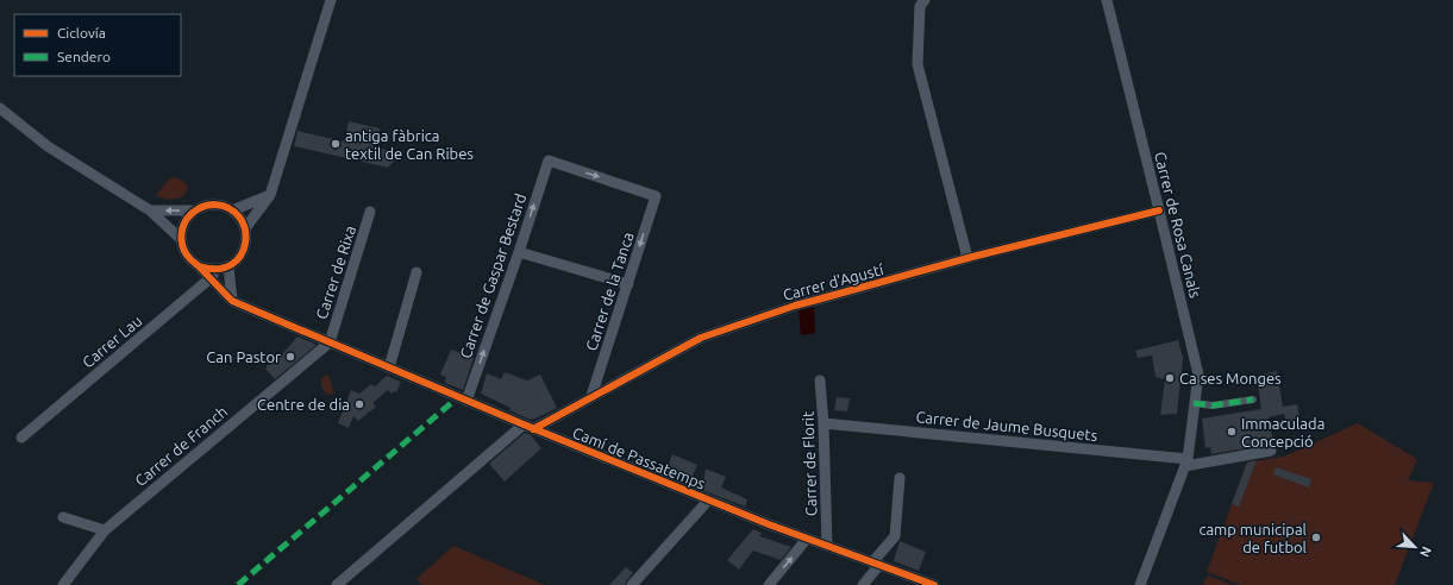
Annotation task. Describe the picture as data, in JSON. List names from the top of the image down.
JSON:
{
  "streets": {
    "street": [
      "Carrer de Rosa Canals",
      "Carrer de Rixa",
      "Carrer de Gaspar Bestard",
      "Carrer d'Agustí",
      "Carrer de la Tanca",
      "Carrer Lau",
      "Carrer de Jaume Busquets",
      "Carrer de Franch",
      "Camí de Passatemps",
      "Carrer de Florit"
    ]
  },
  "crossings": [
    ["Carrer de Rosa Canals", "Carrer d'Agustí"],
    ["Carrer de Rosa Canals", "Carrer de Jaume Busquets"],
    ["Carrer de Rixa", "Carrer de Franch"],
    ["Carrer de Rixa", "Camí de Passatemps"],
    ["Carrer de Gaspar Bestard", "Carrer de la Tanca"],
    ["Carrer de Gaspar Bestard", "Camí de Passatemps"],
    ["Carrer d'Agustí", "Carrer de la Tanca"],
    ["Carrer d'Agustí", "Camí de Passatemps"],
    ["Carrer de Jaume Busquets", "Carrer de Florit"],
    ["Carrer de Franch", "Camí de Passatemps"],
    ["Camí de Passatemps", "Carrer de Florit"]
  ],
  "one_way": ["Carrer de la Tanca"],
  "places": [
    "antiga fàbrica textil de Can Ribes",
    "Can Pastor",
    "Ca ses Monges",
    "Centre de dia",
    "Immaculada Concepció",
    "camp municipal de futbol"
  ],
  "legend": ["Ciclovía", "Sendero"],
  "north": "bottom right"
}
